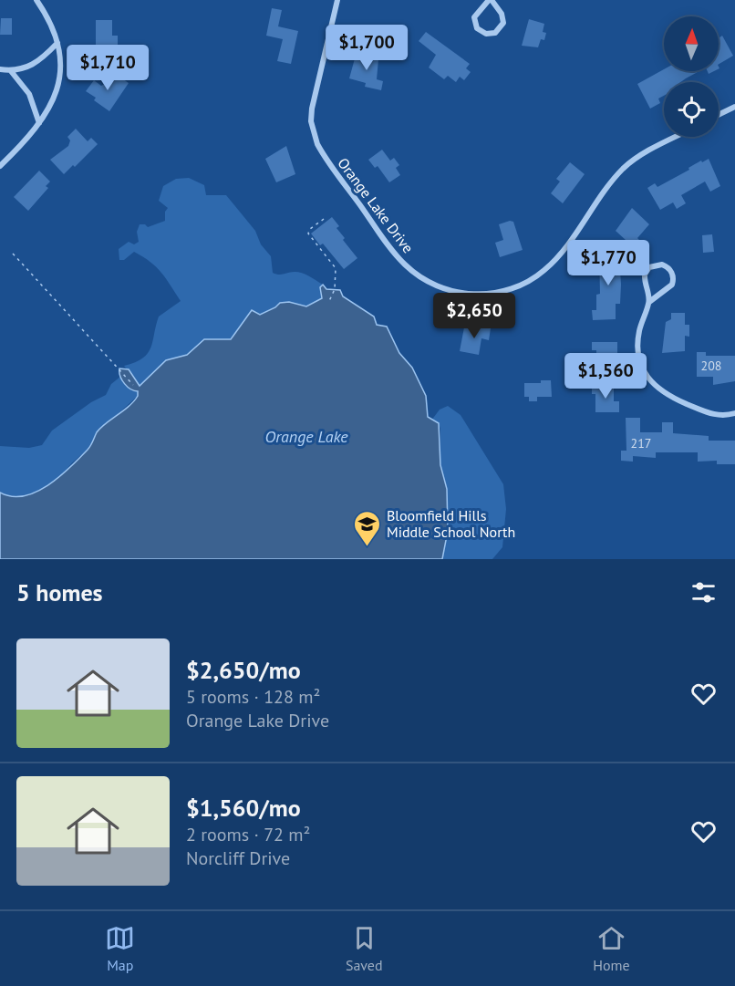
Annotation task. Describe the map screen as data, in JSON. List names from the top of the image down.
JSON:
{
  "streets": {
    "street": ["Orange Lake Drive"]
  },
  "water": ["Orange Lake"],
  "places": {
    "school or university": ["Bloomfield Hills Middle School North"]
  },
  "house_numbers": ["208", "217"],
  "north": "top",
  "page": {
    "price": [
      "$1,700",
      "$1,710",
      "$1,770",
      "$2,650",
      "$1,560"
    ],
    "heading": "5 homes",
    "list": [
      {
        "name": "$2,650/mo",
        "note": "5 rooms · 128 m² · Orange Lake Drive"
      },
      {
        "name": "$1,560/mo",
        "note": "2 rooms · 72 m² · Norcliff Drive"
      }
    ],
    "tabs": ["Map", "Saved", "Home"]
  }
}
